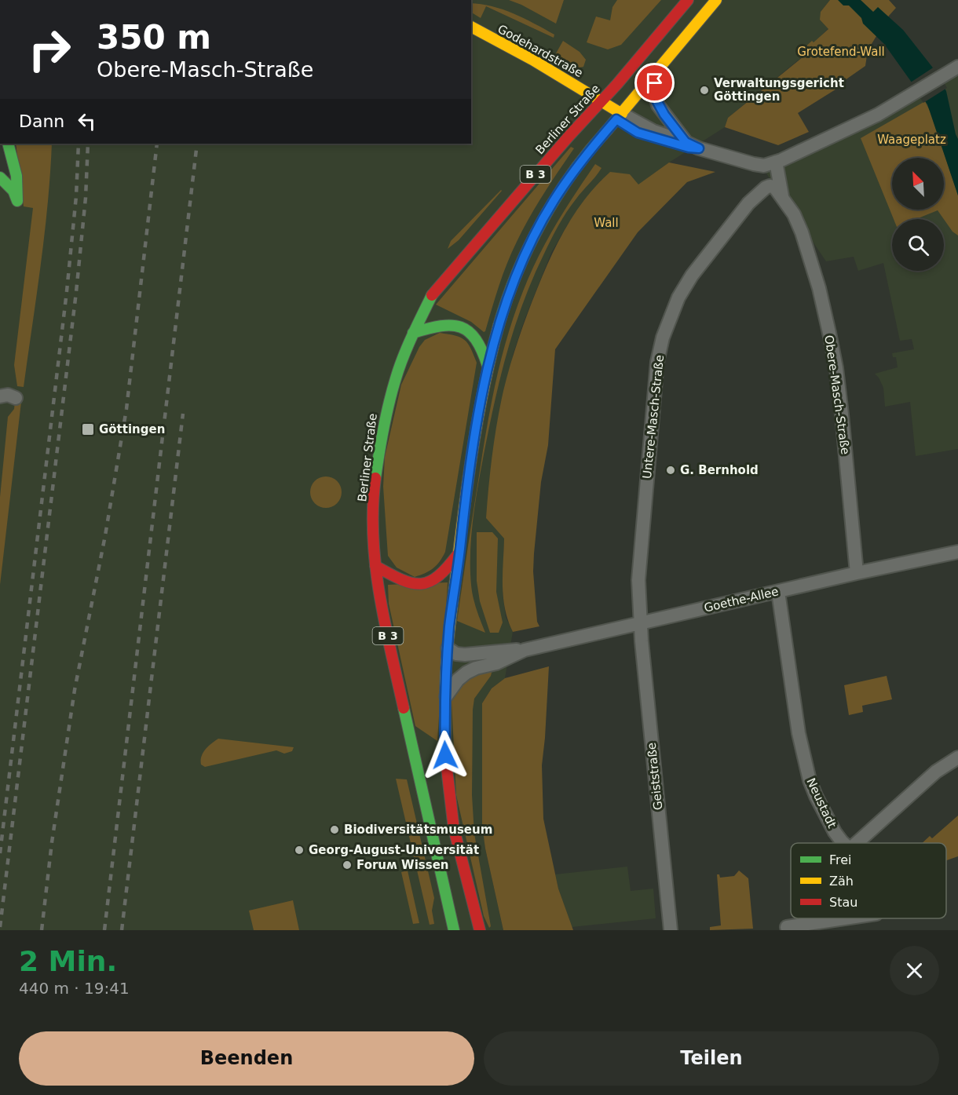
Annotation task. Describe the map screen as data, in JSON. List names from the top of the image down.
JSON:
{
  "streets": {
    "main road": ["Godehardstraße", "Berliner Straße", "B 3"],
    "street": [
      "Obere-Masch-Straße",
      "Untere-Masch-Straße",
      "Goethe-Allee",
      "Geiststraße",
      "Neustadt"
    ]
  },
  "crossings": [
    ["Godehardstraße", "Berliner Straße"],
    ["Godehardstraße", "B 3"],
    ["B 3", "Goethe-Allee"],
    ["Obere-Masch-Straße", "Untere-Masch-Straße"],
    ["Obere-Masch-Straße", "Goethe-Allee"],
    ["Untere-Masch-Straße", "Goethe-Allee"],
    ["Untere-Masch-Straße", "Geiststraße"],
    ["Goethe-Allee", "Geiststraße"],
    ["Goethe-Allee", "Neustadt"]
  ],
  "parks": ["Grotefend-Wall", "Waageplatz", "Wall"],
  "places": {
    "other": [
      "Verwaltungsgericht Göttingen",
      "G. Bernhold",
      "Biodiversitätsmuseum",
      "Georg-August-Universität",
      "Foruʍ Wissen"
    ],
    "transit": ["Göttingen"]
  },
  "legend": ["Frei", "Zäh", "Stau"],
  "north": "top left",
  "page": {
    "turn": ["350 m", "Obere-Masch-Straße"],
    "then": "Dann",
    "heading": ["2 Min.", "440 m · 19:41"],
    "buttons": ["Beenden", "Teilen"]
  }
}
